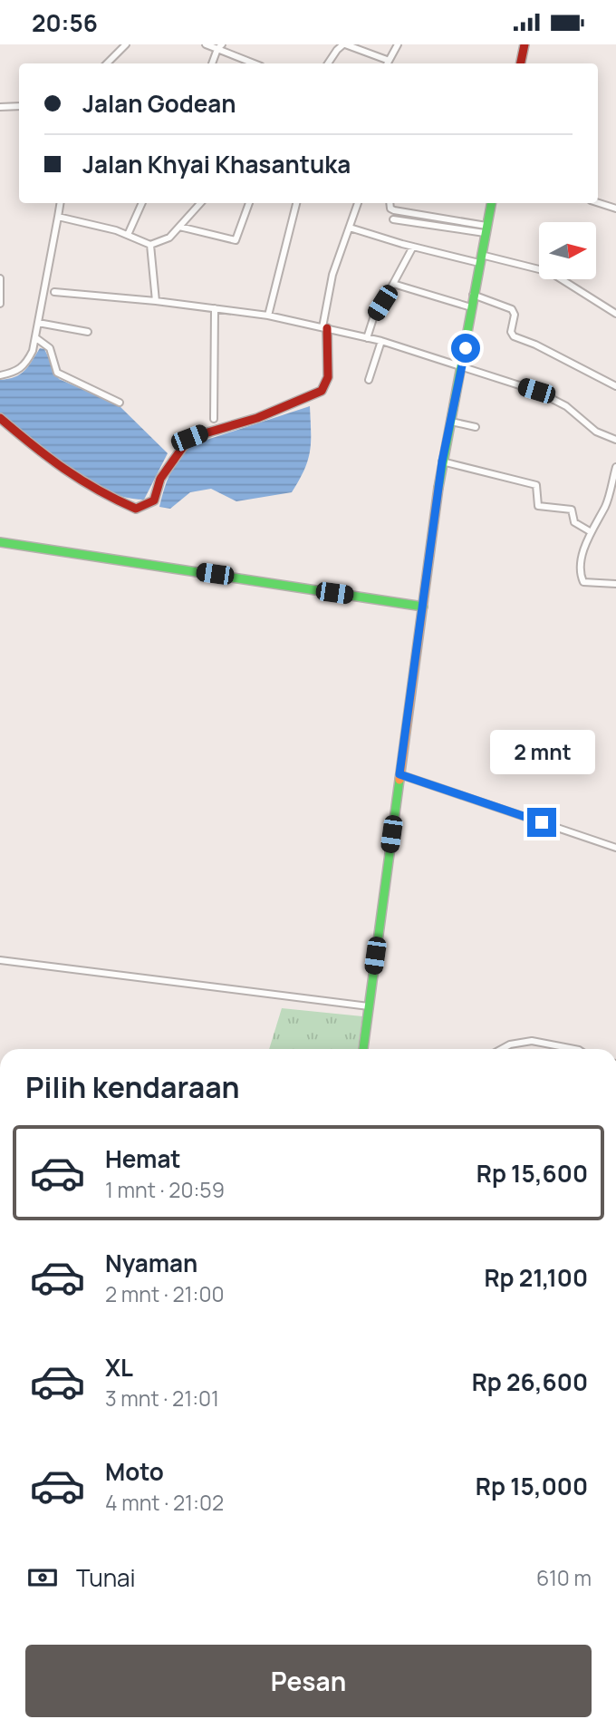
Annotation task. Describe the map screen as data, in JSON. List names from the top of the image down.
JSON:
{
  "north": "right",
  "page": {
    "status": "20:56",
    "banner": ["Jalan Godean", "Jalan Khyai Khasantuka"],
    "bubble": "2 mnt",
    "heading": "Pilih kendaraan",
    "list": [
      {
        "name": "Hemat",
        "note": "1 mnt · 20:59",
        "value": "Rp 15,600"
      },
      {
        "name": "Nyaman",
        "note": "2 mnt · 21:00",
        "value": "Rp 21,100"
      },
      {
        "name": "XL",
        "note": "3 mnt · 21:01",
        "value": "Rp 26,600"
      },
      {
        "name": "Moto",
        "note": "4 mnt · 21:02",
        "value": "Rp 15,000"
      }
    ],
    "pay": ["Tunai", "610 m"],
    "buttons": "Pesan"
  }
}
